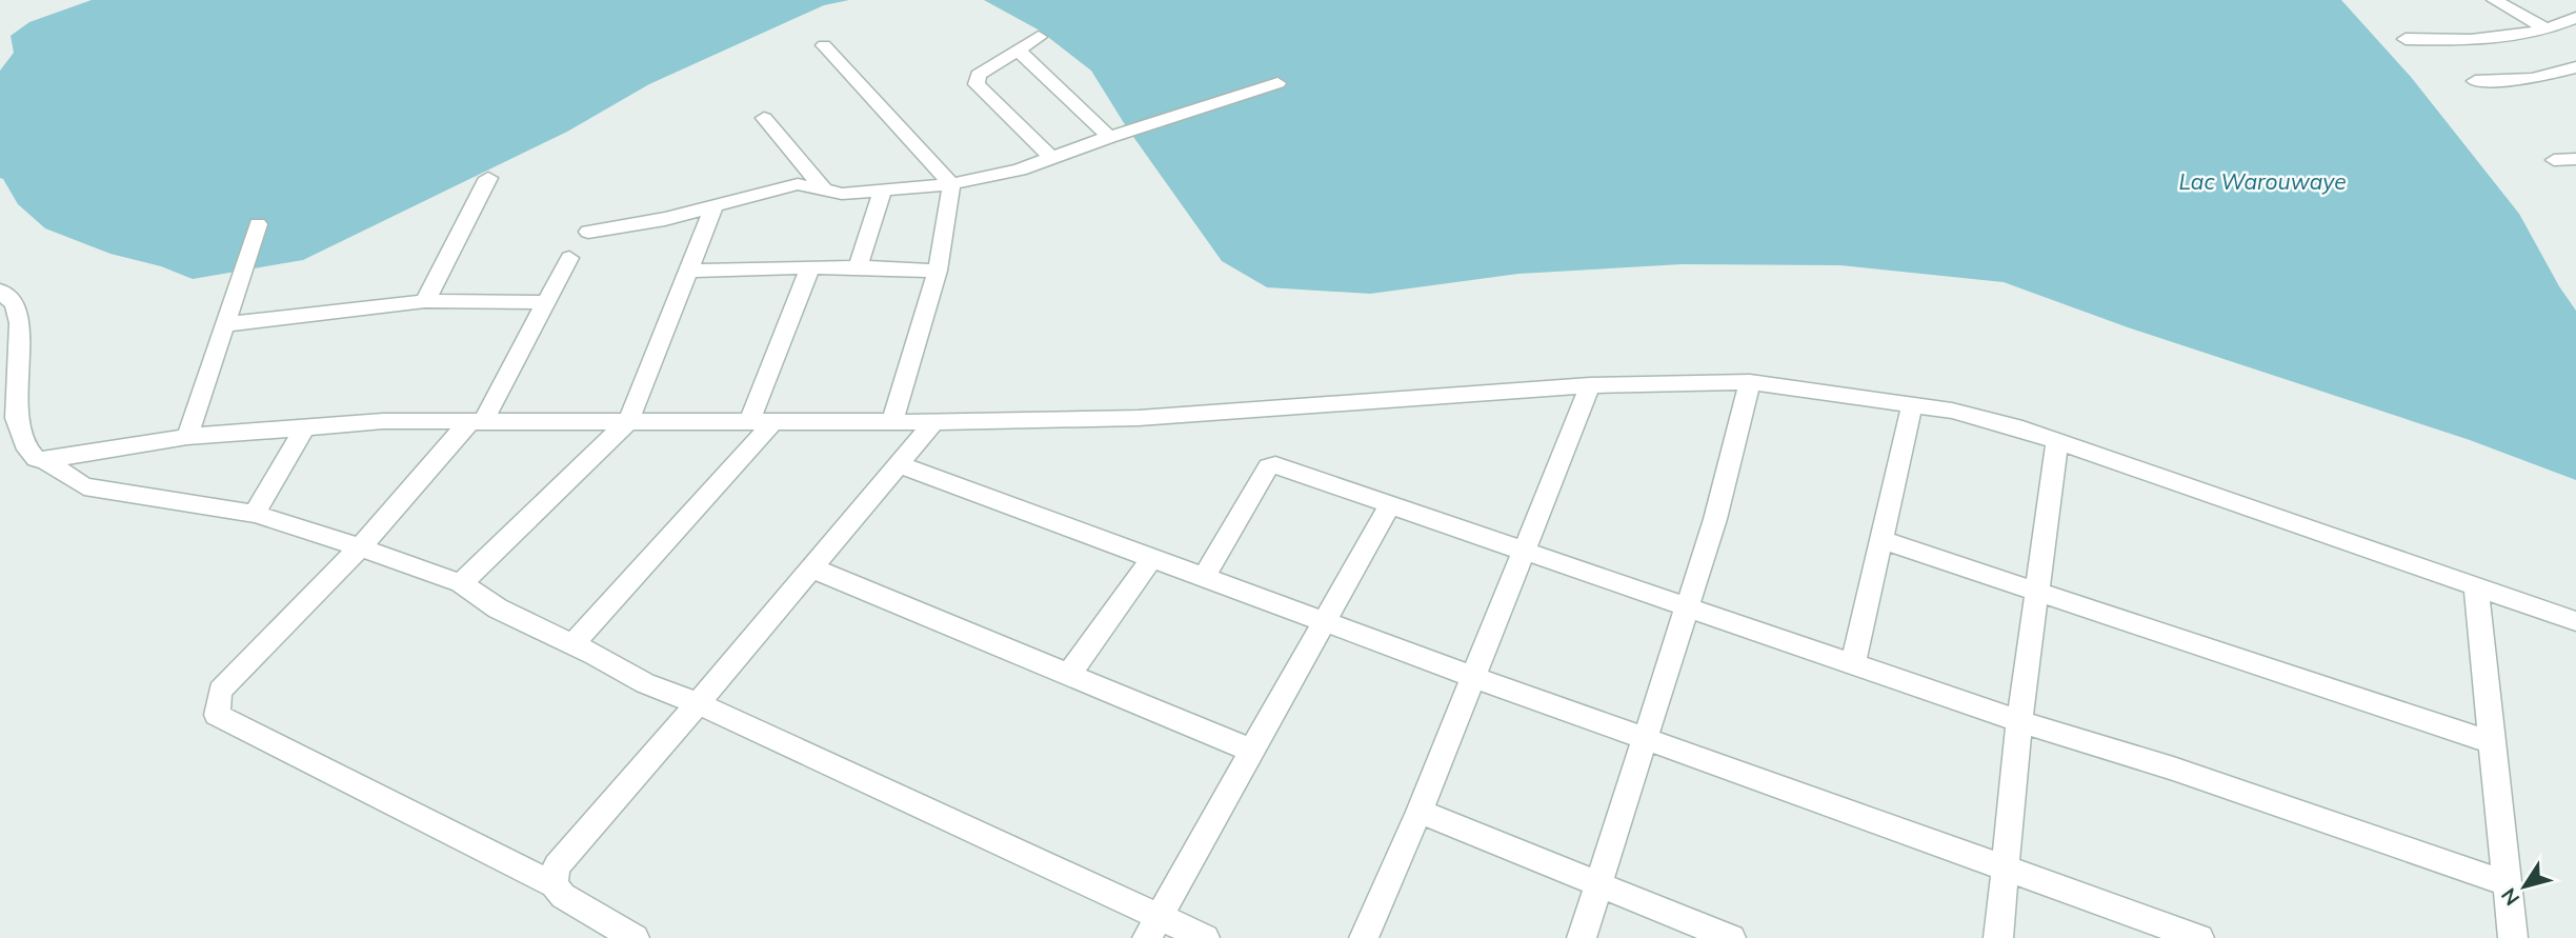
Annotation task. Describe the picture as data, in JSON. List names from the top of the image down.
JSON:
{
  "water": ["Lac Warouwaye"],
  "north": "bottom left"
}
